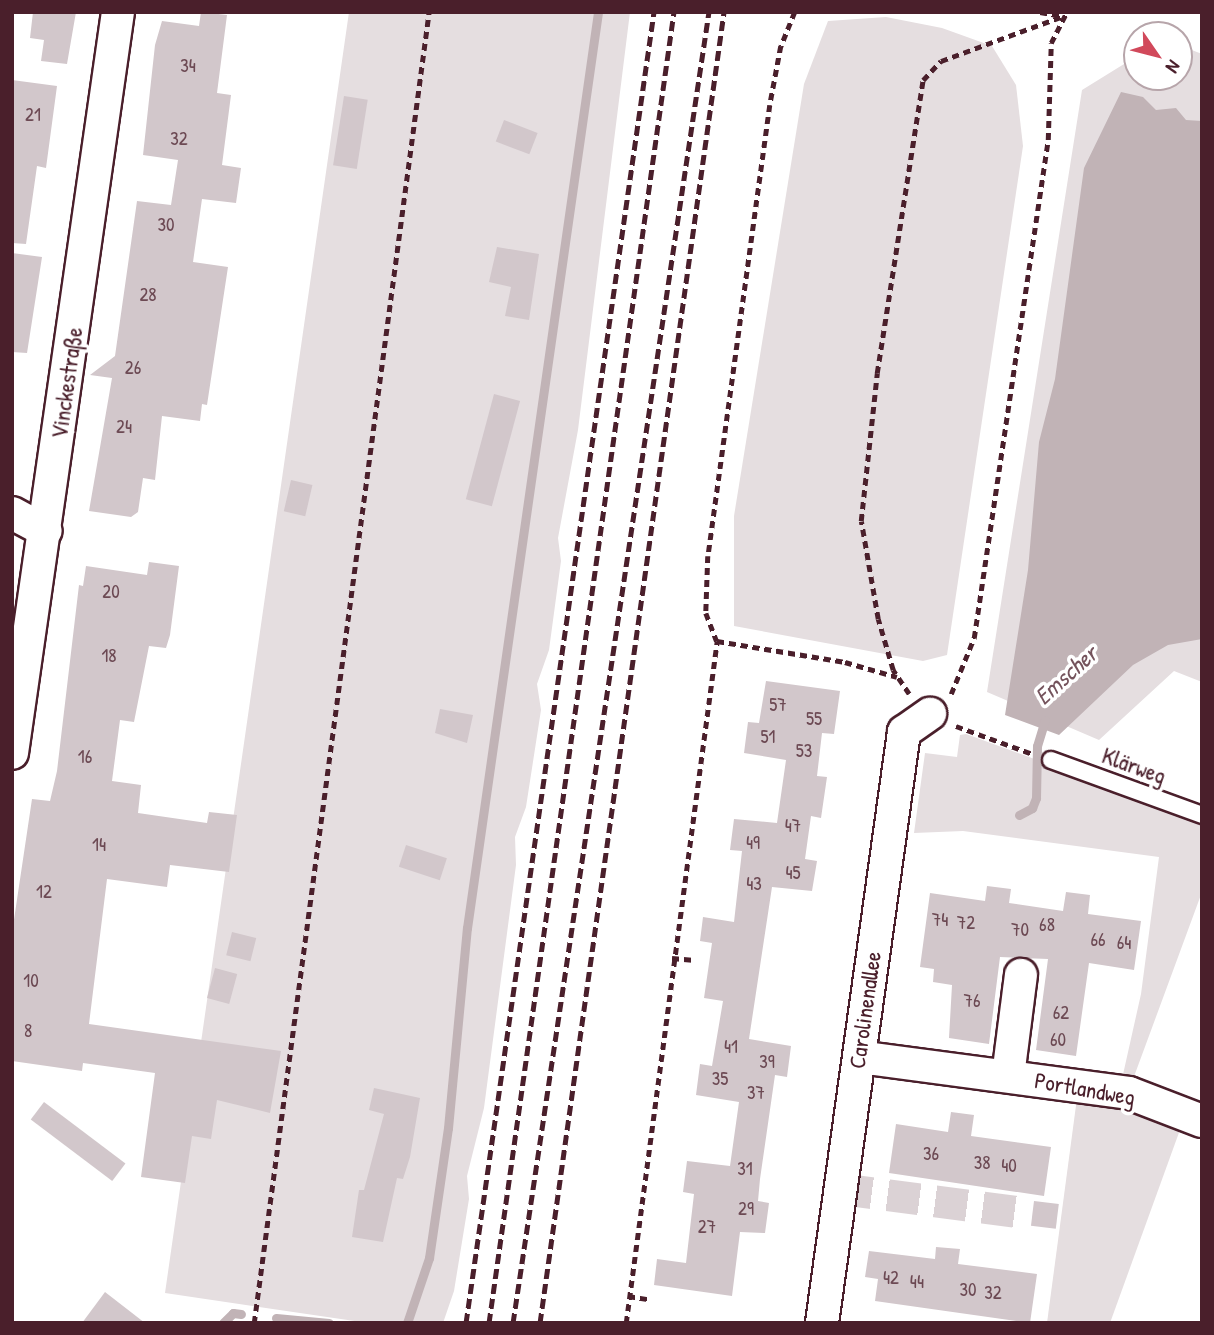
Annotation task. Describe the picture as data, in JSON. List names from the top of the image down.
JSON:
{
  "streets": {
    "street": ["Vinckestraße", "Carolinenallee", "Portlandweg"],
    "lane": ["Klärweg"]
  },
  "crossings": [
    ["Carolinenallee", "Portlandweg"]
  ],
  "water": ["Emscher"],
  "house_numbers": [
    "34",
    "21",
    "32",
    "30",
    "28",
    "26",
    "24",
    "20",
    "18",
    "57",
    "55",
    "51",
    "53",
    "16",
    "47",
    "49",
    "14",
    "45",
    "43",
    "12",
    "74",
    "72",
    "68",
    "70",
    "66",
    "64",
    "10",
    "76",
    "62",
    "8",
    "60",
    "41",
    "39",
    "35",
    "37",
    "36",
    "38",
    "40",
    "31",
    "29",
    "27",
    "42",
    "44",
    "30",
    "32"
  ],
  "north": "bottom right"
}
